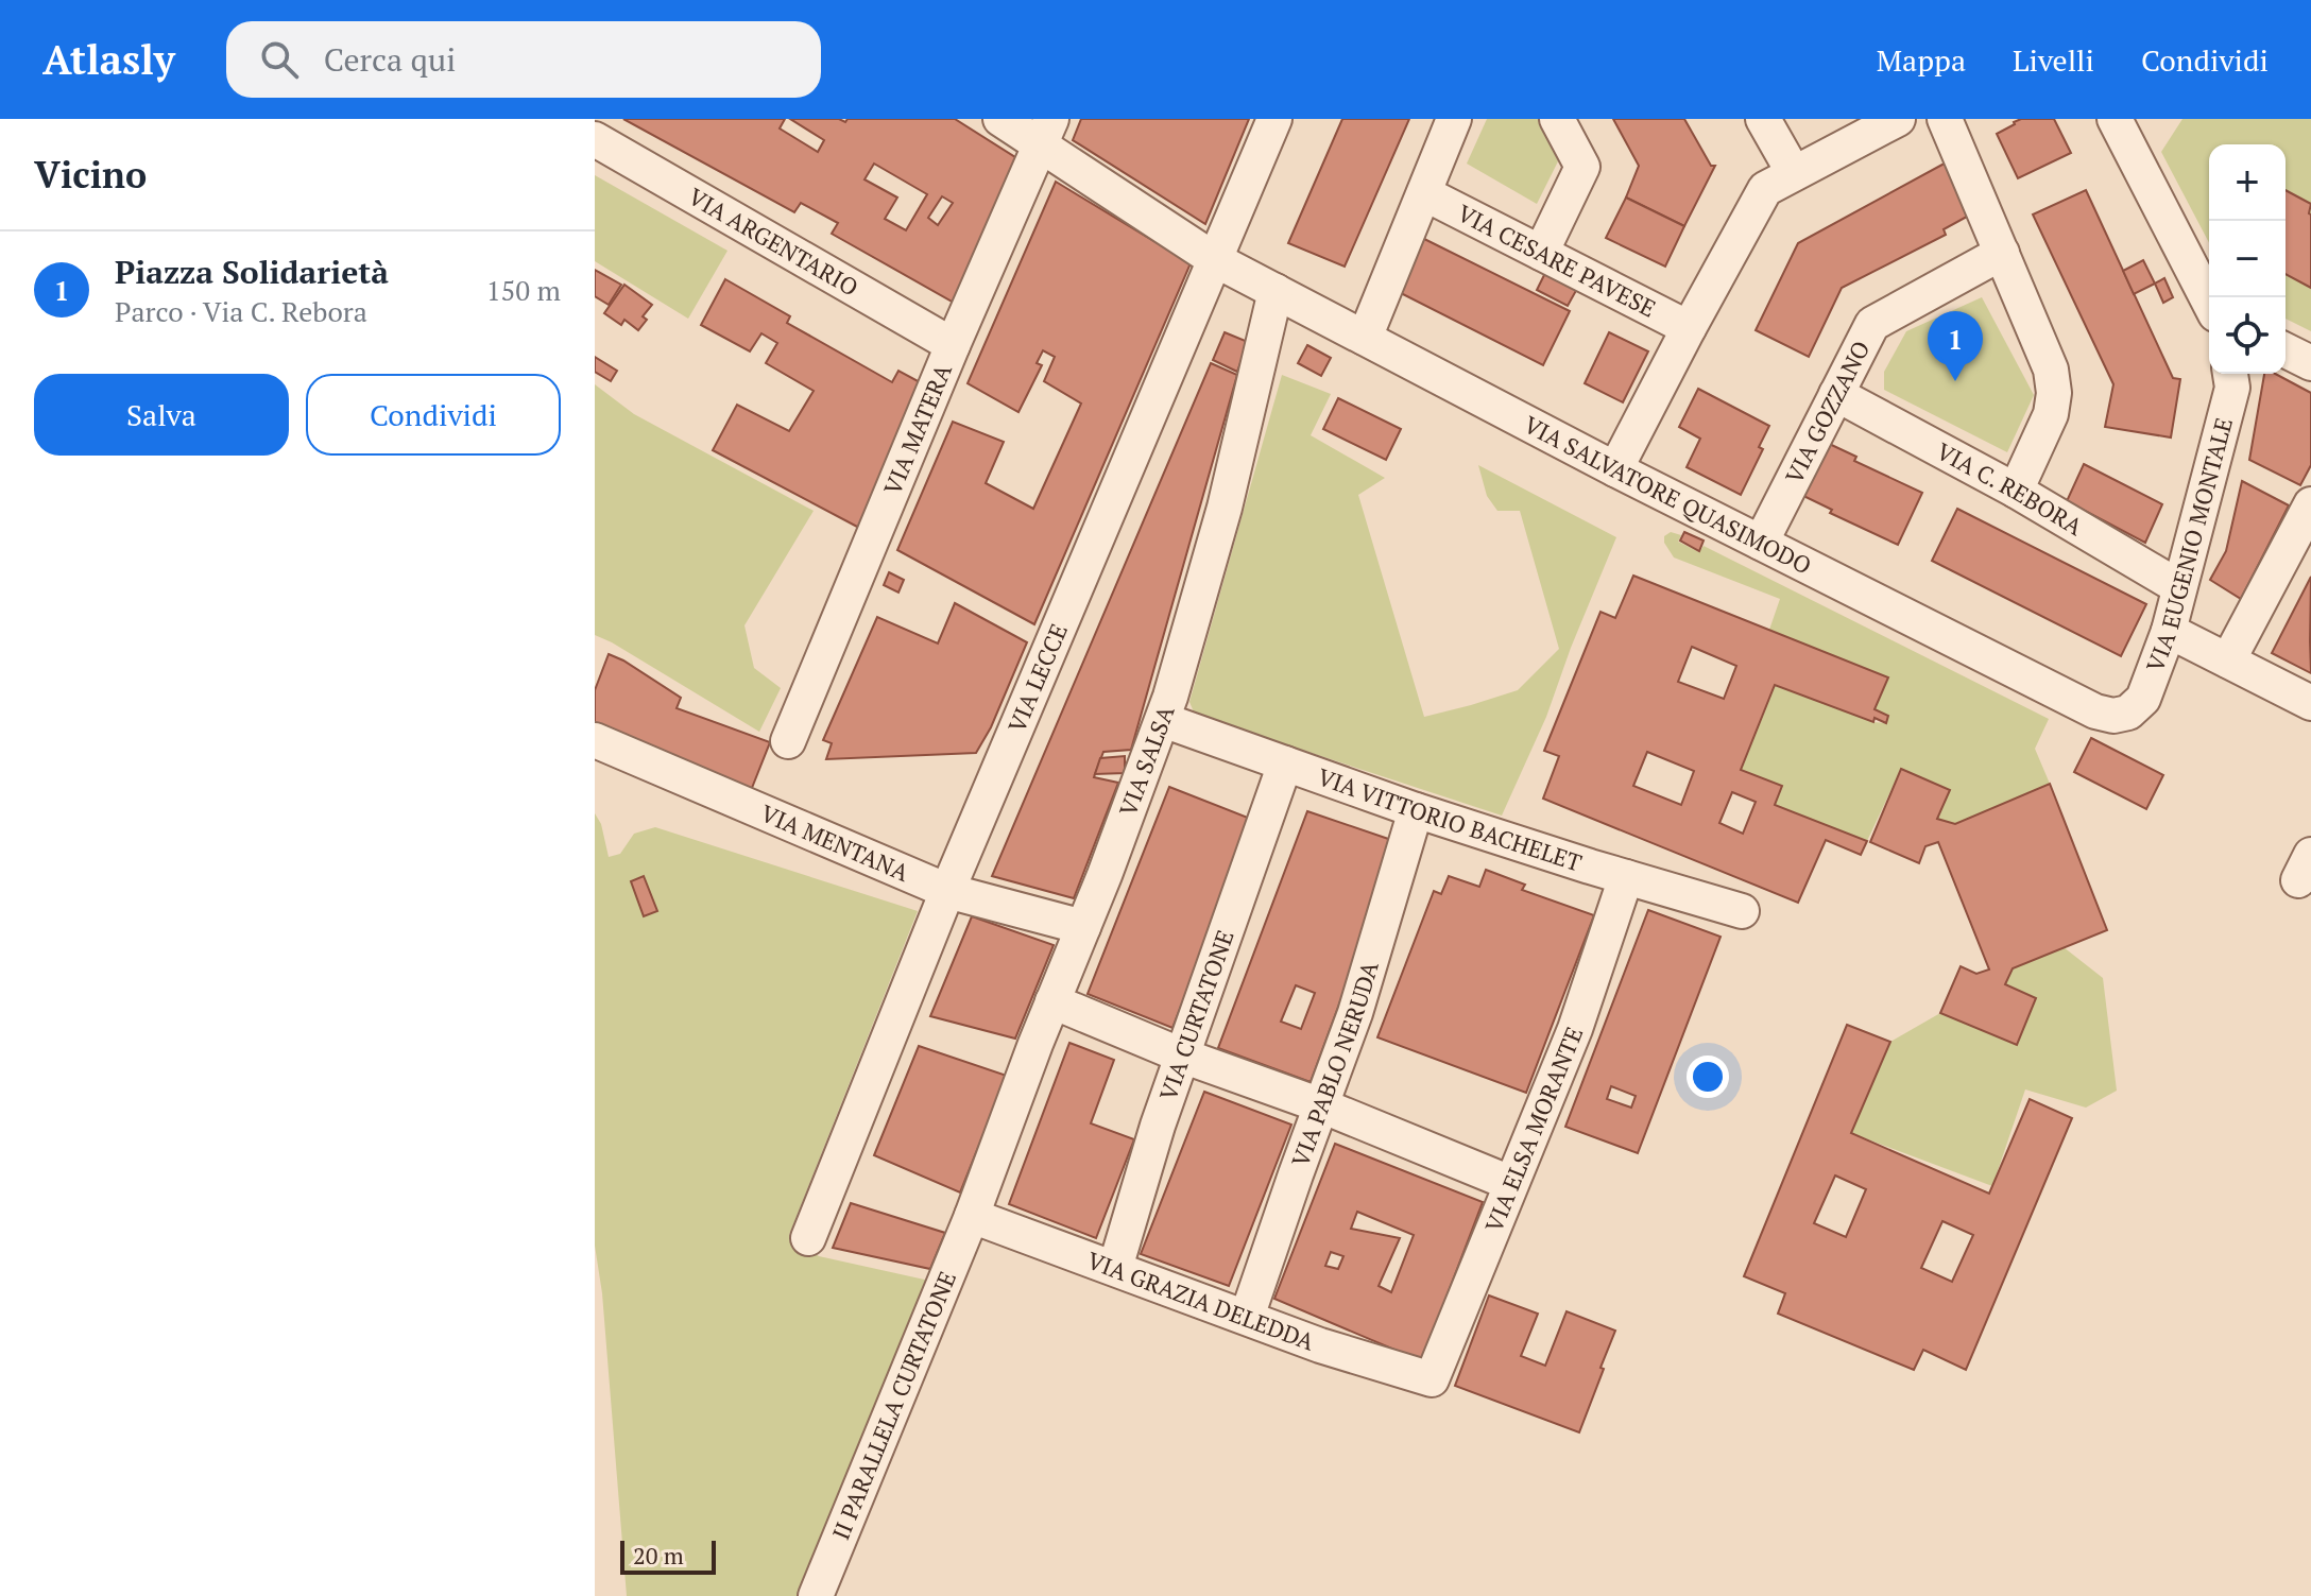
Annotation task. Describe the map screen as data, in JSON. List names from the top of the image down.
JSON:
{
  "streets": {
    "street": [
      "VIA ARGENTARIO",
      "VIA CESARE PAVESE",
      "VIA GOZZANO",
      "VIA MATERA",
      "VIA C. REBORA",
      "VIA SALVATORE QUASIMODO",
      "VIA EUGENIO MONTALE",
      "VIA LECCE",
      "VIA SALSA",
      "VIA VITTORIO BACHELET",
      "VIA MENTANA",
      "VIA CURTATONE",
      "VIA PABLO NERUDA",
      "VIA ELSA MORANTE",
      "VIA GRAZIA DELEDDA",
      "II PARALLELA CURTATONE"
    ]
  },
  "crossings": [
    ["VIA ARGENTARIO", "VIA MATERA"],
    ["VIA GOZZANO", "VIA C. REBORA"],
    ["VIA GOZZANO", "VIA SALVATORE QUASIMODO"],
    ["VIA MATERA", "VIA SALVATORE QUASIMODO"],
    ["VIA C. REBORA", "VIA EUGENIO MONTALE"],
    ["VIA SALVATORE QUASIMODO", "VIA EUGENIO MONTALE"],
    ["VIA SALVATORE QUASIMODO", "VIA LECCE"],
    ["VIA SALVATORE QUASIMODO", "VIA SALSA"],
    ["VIA LECCE", "VIA MENTANA"],
    ["VIA SALSA", "VIA VITTORIO BACHELET"],
    ["VIA SALSA", "VIA MENTANA"],
    ["VIA SALSA", "VIA GRAZIA DELEDDA"],
    ["VIA SALSA", "II PARALLELA CURTATONE"],
    ["VIA VITTORIO BACHELET", "VIA CURTATONE"],
    ["VIA VITTORIO BACHELET", "VIA PABLO NERUDA"],
    ["VIA VITTORIO BACHELET", "VIA ELSA MORANTE"],
    ["VIA CURTATONE", "VIA GRAZIA DELEDDA"],
    ["VIA PABLO NERUDA", "VIA GRAZIA DELEDDA"],
    ["VIA ELSA MORANTE", "VIA GRAZIA DELEDDA"],
    ["VIA GRAZIA DELEDDA", "II PARALLELA CURTATONE"]
  ],
  "scale_bar": "20 m",
  "page": {
    "header": "Atlasly",
    "search": "Cerca qui",
    "nav": ["Mappa", "Livelli", "Condividi"],
    "heading": "Vicino",
    "map_buttons": ["+", "−"],
    "list": [
      {
        "mark": "1",
        "name": "Piazza Solidarietà",
        "note": "Parco · Via C. Rebora",
        "value": "150 m"
      }
    ],
    "pins": "1",
    "buttons": ["Salva", "Condividi"],
    "scale": "20 m"
  }
}
